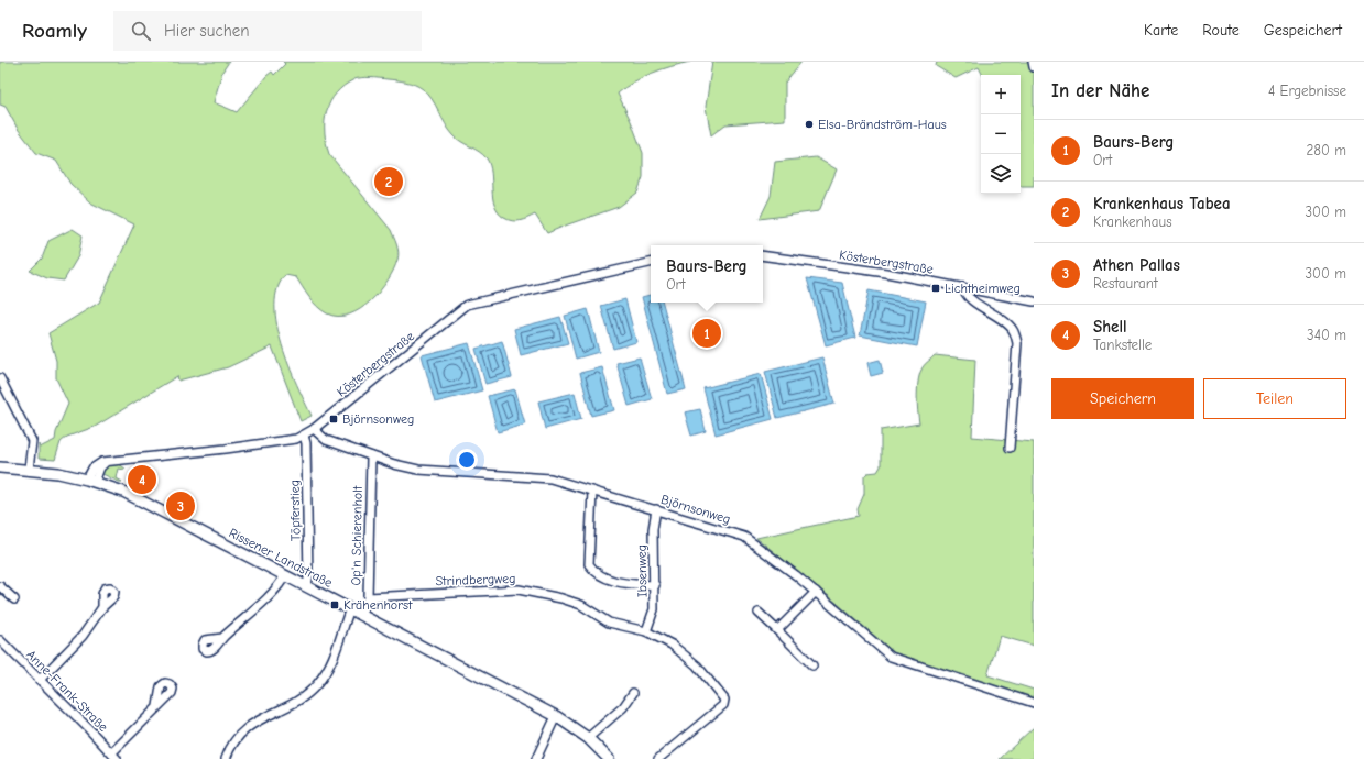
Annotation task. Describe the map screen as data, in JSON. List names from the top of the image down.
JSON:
{
  "streets": {
    "main road": ["Rissener Landstraße"],
    "street": [
      "Kösterbergstraße",
      "Björnsonweg",
      "Töpferstieg",
      "Op'n Schierenholt",
      "Ibsenweg",
      "Strindbergweg",
      "Anne-Frank-Straße"
    ]
  },
  "crossings": [
    ["Kösterbergstraße", "Björnsonweg"],
    ["Kösterbergstraße", "Töpferstieg"],
    ["Kösterbergstraße", "Rissener Landstraße"],
    ["Björnsonweg", "Op'n Schierenholt"],
    ["Björnsonweg", "Ibsenweg"],
    ["Töpferstieg", "Rissener Landstraße"],
    ["Op'n Schierenholt", "Rissener Landstraße"],
    ["Op'n Schierenholt", "Strindbergweg"],
    ["Ibsenweg", "Strindbergweg"]
  ],
  "places": {
    "other": ["Elsa-Brändström-Haus"],
    "transit": ["Lichtheimweg", "Björnsonweg", "Krähenhorst"]
  },
  "page": {
    "header": "Roamly",
    "search": "Hier suchen",
    "nav": ["Karte", "Route", "Gespeichert"],
    "heading": ["In der Nähe", "4 Ergebnisse"],
    "map_buttons": ["+", "−"],
    "list": [
      {
        "mark": "1",
        "name": "Baurs-Berg",
        "note": "Ort",
        "value": "280 m"
      },
      {
        "mark": "2",
        "name": "Krankenhaus Tabea",
        "note": "Krankenhaus",
        "value": "300 m"
      },
      {
        "mark": "3",
        "name": "Athen Pallas",
        "note": "Restaurant",
        "value": "300 m"
      },
      {
        "mark": "4",
        "name": "Shell",
        "note": "Tankstelle",
        "value": "340 m"
      }
    ],
    "pins": [
      "2",
      "1",
      "4",
      "3"
    ],
    "popup": ["Baurs-Berg", "Ort"],
    "buttons": ["Speichern", "Teilen"]
  }
}
